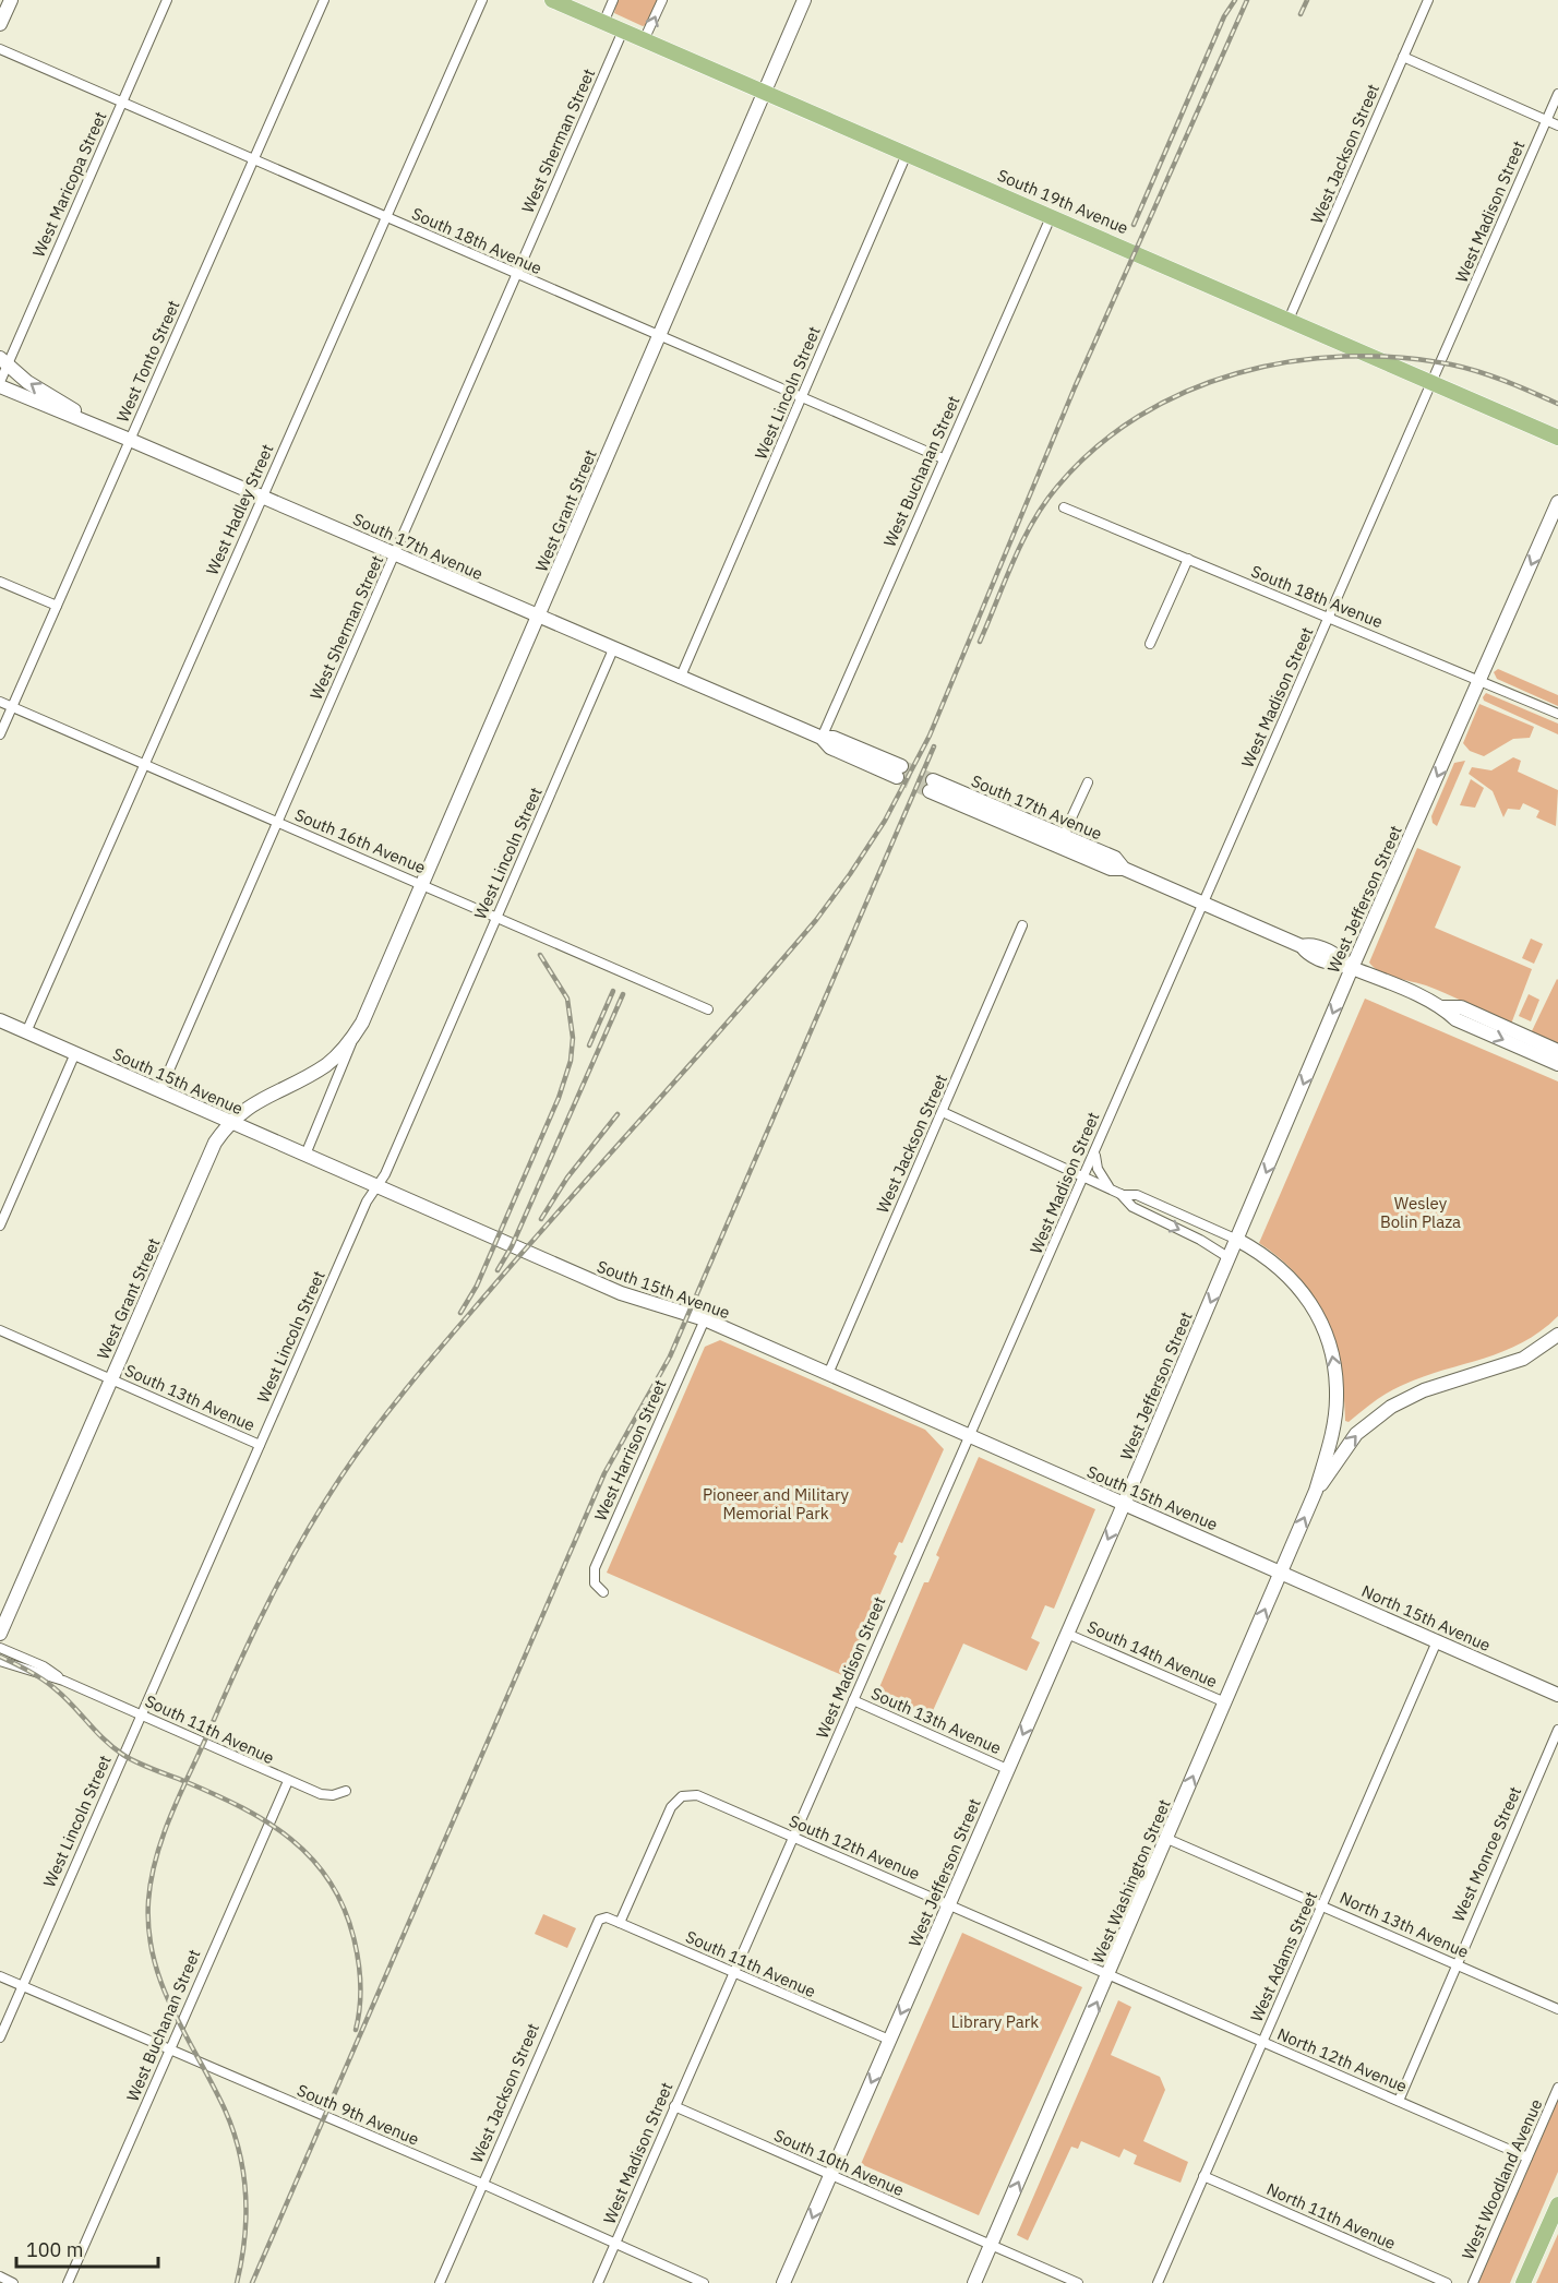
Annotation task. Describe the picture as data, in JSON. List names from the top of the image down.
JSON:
{
  "streets": {
    "main road": [
      "South 19th Avenue",
      "West Grant Street",
      "South 17th Avenue",
      "West Jefferson Street",
      "South 15th Avenue",
      "North 15th Avenue",
      "West Washington Street"
    ],
    "street": [
      "West Sherman Street",
      "West Jackson Street",
      "West Maricopa Street",
      "West Madison Street",
      "South 18th Avenue",
      "West Tonto Street",
      "West Lincoln Street",
      "West Buchanan Street",
      "West Hadley Street",
      "South 16th Avenue",
      "South 13th Avenue",
      "West Harrison Street",
      "South 14th Avenue",
      "South 11th Avenue",
      "South 12th Avenue",
      "West Monroe Street",
      "North 13th Avenue",
      "West Adams Street",
      "North 12th Avenue",
      "South 9th Avenue",
      "South 10th Avenue",
      "West Woodland Avenue",
      "North 11th Avenue"
    ]
  },
  "crossings": [
    ["West Sherman Street", "South 19th Avenue"],
    ["West Sherman Street", "South 18th Avenue"],
    ["West Sherman Street", "South 17th Avenue"],
    ["West Sherman Street", "South 16th Avenue"],
    ["West Sherman Street", "South 15th Avenue"],
    ["West Jackson Street", "South 19th Avenue"],
    ["West Jackson Street", "South 15th Avenue"],
    ["West Jackson Street", "South 11th Avenue"],
    ["West Jackson Street", "South 9th Avenue"],
    ["West Maricopa Street", "South 18th Avenue"],
    ["West Maricopa Street", "South 17th Avenue"],
    ["South 19th Avenue", "West Madison Street"],
    ["South 19th Avenue", "West Lincoln Street"],
    ["South 19th Avenue", "West Buchanan Street"],
    ["South 19th Avenue", "West Grant Street"],
    ["West Madison Street", "South 18th Avenue"],
    ["West Madison Street", "South 17th Avenue"],
    ["West Madison Street", "South 15th Avenue"],
    ["West Madison Street", "South 13th Avenue"],
    ["West Madison Street", "South 11th Avenue"],
    ["West Madison Street", "South 12th Avenue"],
    ["West Madison Street", "South 9th Avenue"],
    ["West Madison Street", "South 10th Avenue"],
    ["South 18th Avenue", "West Tonto Street"],
    ["South 18th Avenue", "West Lincoln Street"],
    ["South 18th Avenue", "West Buchanan Street"],
    ["South 18th Avenue", "West Hadley Street"],
    ["South 18th Avenue", "West Grant Street"],
    ["South 18th Avenue", "West Jefferson Street"],
    ["West Tonto Street", "South 17th Avenue"],
    ["West Tonto Street", "South 16th Avenue"],
    ["West Lincoln Street", "South 17th Avenue"],
    ["West Lincoln Street", "South 16th Avenue"],
    ["West Lincoln Street", "South 15th Avenue"],
    ["West Lincoln Street", "South 13th Avenue"],
    ["West Lincoln Street", "South 11th Avenue"],
    ["West Lincoln Street", "South 9th Avenue"],
    ["West Buchanan Street", "South 17th Avenue"],
    ["West Buchanan Street", "South 11th Avenue"],
    ["West Buchanan Street", "South 9th Avenue"],
    ["West Hadley Street", "South 17th Avenue"],
    ["West Hadley Street", "South 16th Avenue"],
    ["West Hadley Street", "South 15th Avenue"],
    ["West Grant Street", "South 17th Avenue"],
    ["West Grant Street", "South 16th Avenue"],
    ["West Grant Street", "South 15th Avenue"],
    ["West Grant Street", "South 13th Avenue"],
    ["South 17th Avenue", "West Jefferson Street"],
    ["West Jefferson Street", "South 15th Avenue"],
    ["West Jefferson Street", "South 13th Avenue"],
    ["West Jefferson Street", "South 14th Avenue"],
    ["West Jefferson Street", "South 11th Avenue"],
    ["West Jefferson Street", "South 12th Avenue"],
    ["West Jefferson Street", "West Washington Street"],
    ["West Jefferson Street", "South 10th Avenue"],
    ["South 15th Avenue", "West Harrison Street"],
    ["South 15th Avenue", "North 15th Avenue"],
    ["South 15th Avenue", "West Washington Street"],
    ["North 15th Avenue", "West Washington Street"],
    ["North 15th Avenue", "West Adams Street"],
    ["South 14th Avenue", "West Washington Street"],
    ["South 11th Avenue", "South 12th Avenue"],
    ["South 12th Avenue", "West Washington Street"],
    ["South 12th Avenue", "North 12th Avenue"],
    ["West Monroe Street", "North 13th Avenue"],
    ["West Monroe Street", "North 12th Avenue"],
    ["West Washington Street", "North 13th Avenue"],
    ["West Washington Street", "North 12th Avenue"],
    ["West Washington Street", "South 10th Avenue"],
    ["North 13th Avenue", "West Adams Street"],
    ["West Adams Street", "North 12th Avenue"],
    ["West Adams Street", "North 11th Avenue"],
    ["North 12th Avenue", "West Woodland Avenue"]
  ],
  "one_way": ["West Jefferson Street", "West Washington Street"],
  "parks": ["Wesley Bolin Plaza", "Pioneer and Military Memorial Park", "Library Park"],
  "scale_bar": "100 m"
}
